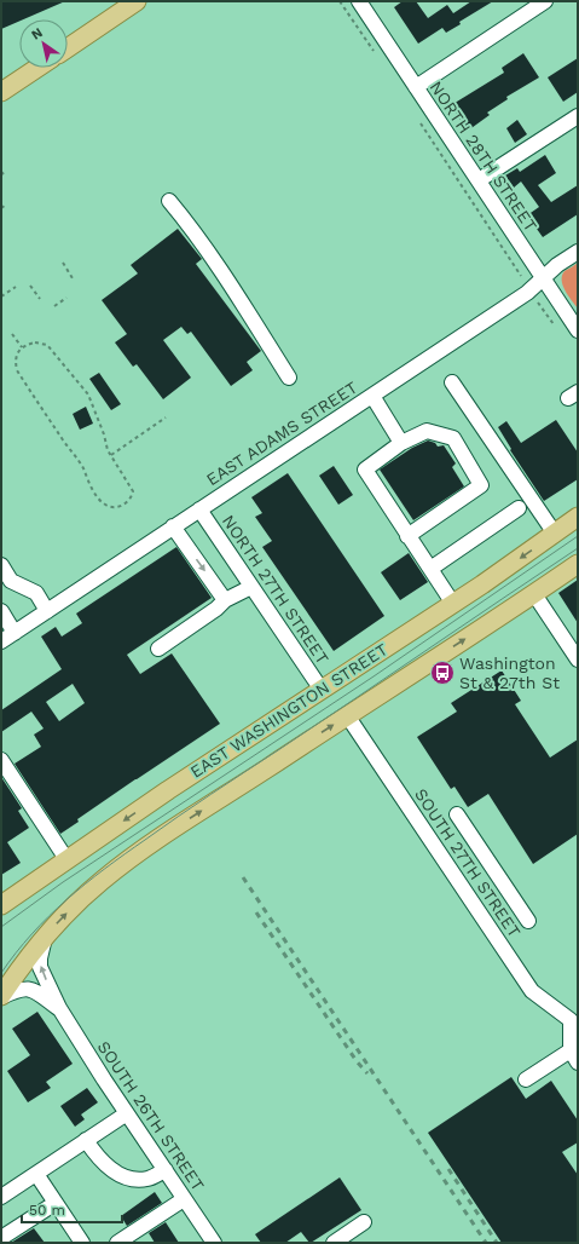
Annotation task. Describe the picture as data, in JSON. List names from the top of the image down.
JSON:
{
  "streets": {
    "main road": ["EAST WASHINGTON STREET"],
    "street": [
      "NORTH 28TH STREET",
      "EAST ADAMS STREET",
      "NORTH 27TH STREET",
      "SOUTH 27TH STREET",
      "SOUTH 26TH STREET"
    ]
  },
  "crossings": [
    ["NORTH 28TH STREET", "EAST ADAMS STREET"],
    ["EAST ADAMS STREET", "NORTH 27TH STREET"],
    ["NORTH 27TH STREET", "EAST WASHINGTON STREET"]
  ],
  "places": {
    "bus stop": ["Washington St & 27th St"]
  },
  "scale_bar": "50 m",
  "north": "top left"
}
